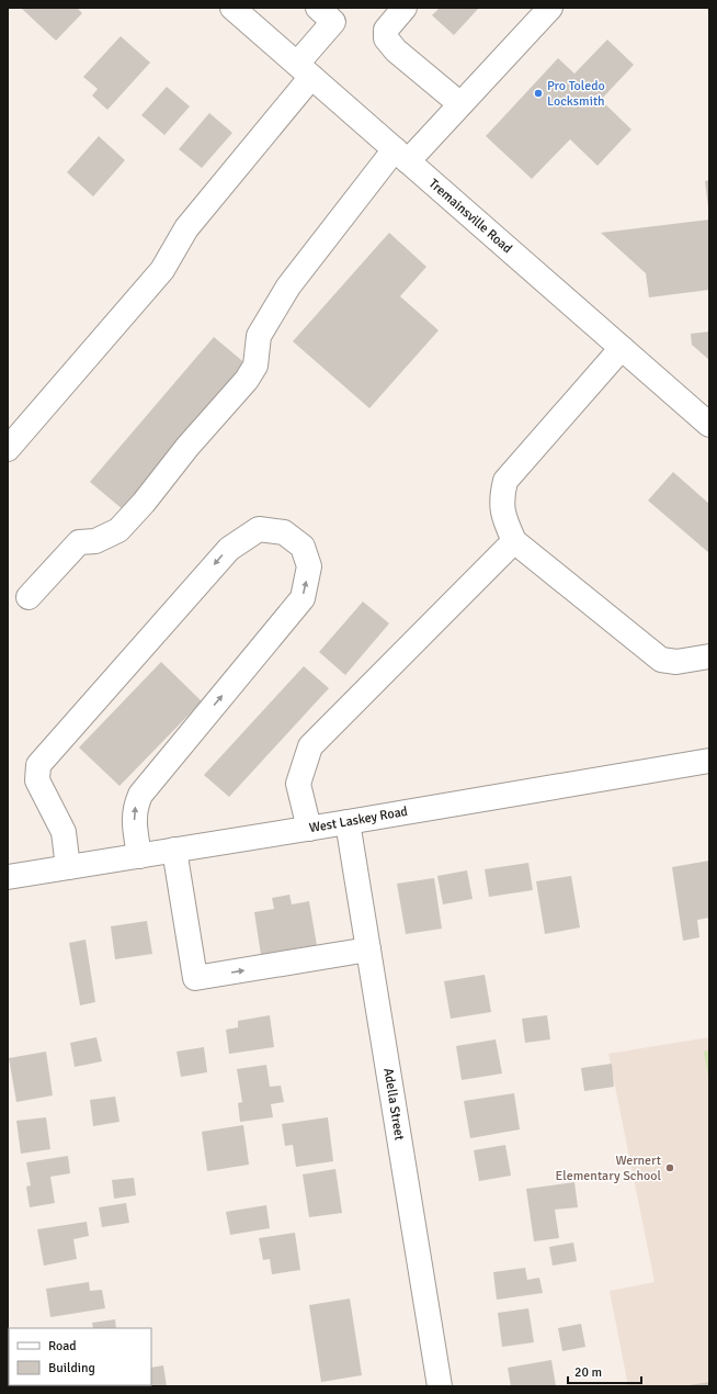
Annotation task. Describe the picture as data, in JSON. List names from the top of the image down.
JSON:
{
  "streets": {
    "street": ["Tremainsville Road", "West Laskey Road", "Adella Street"]
  },
  "crossings": [
    ["West Laskey Road", "Adella Street"]
  ],
  "places": ["Pro Toledo Locksmith", "Wernert Elementary School"],
  "legend": ["Road", "Building"],
  "scale_bar": "20 m"
}
